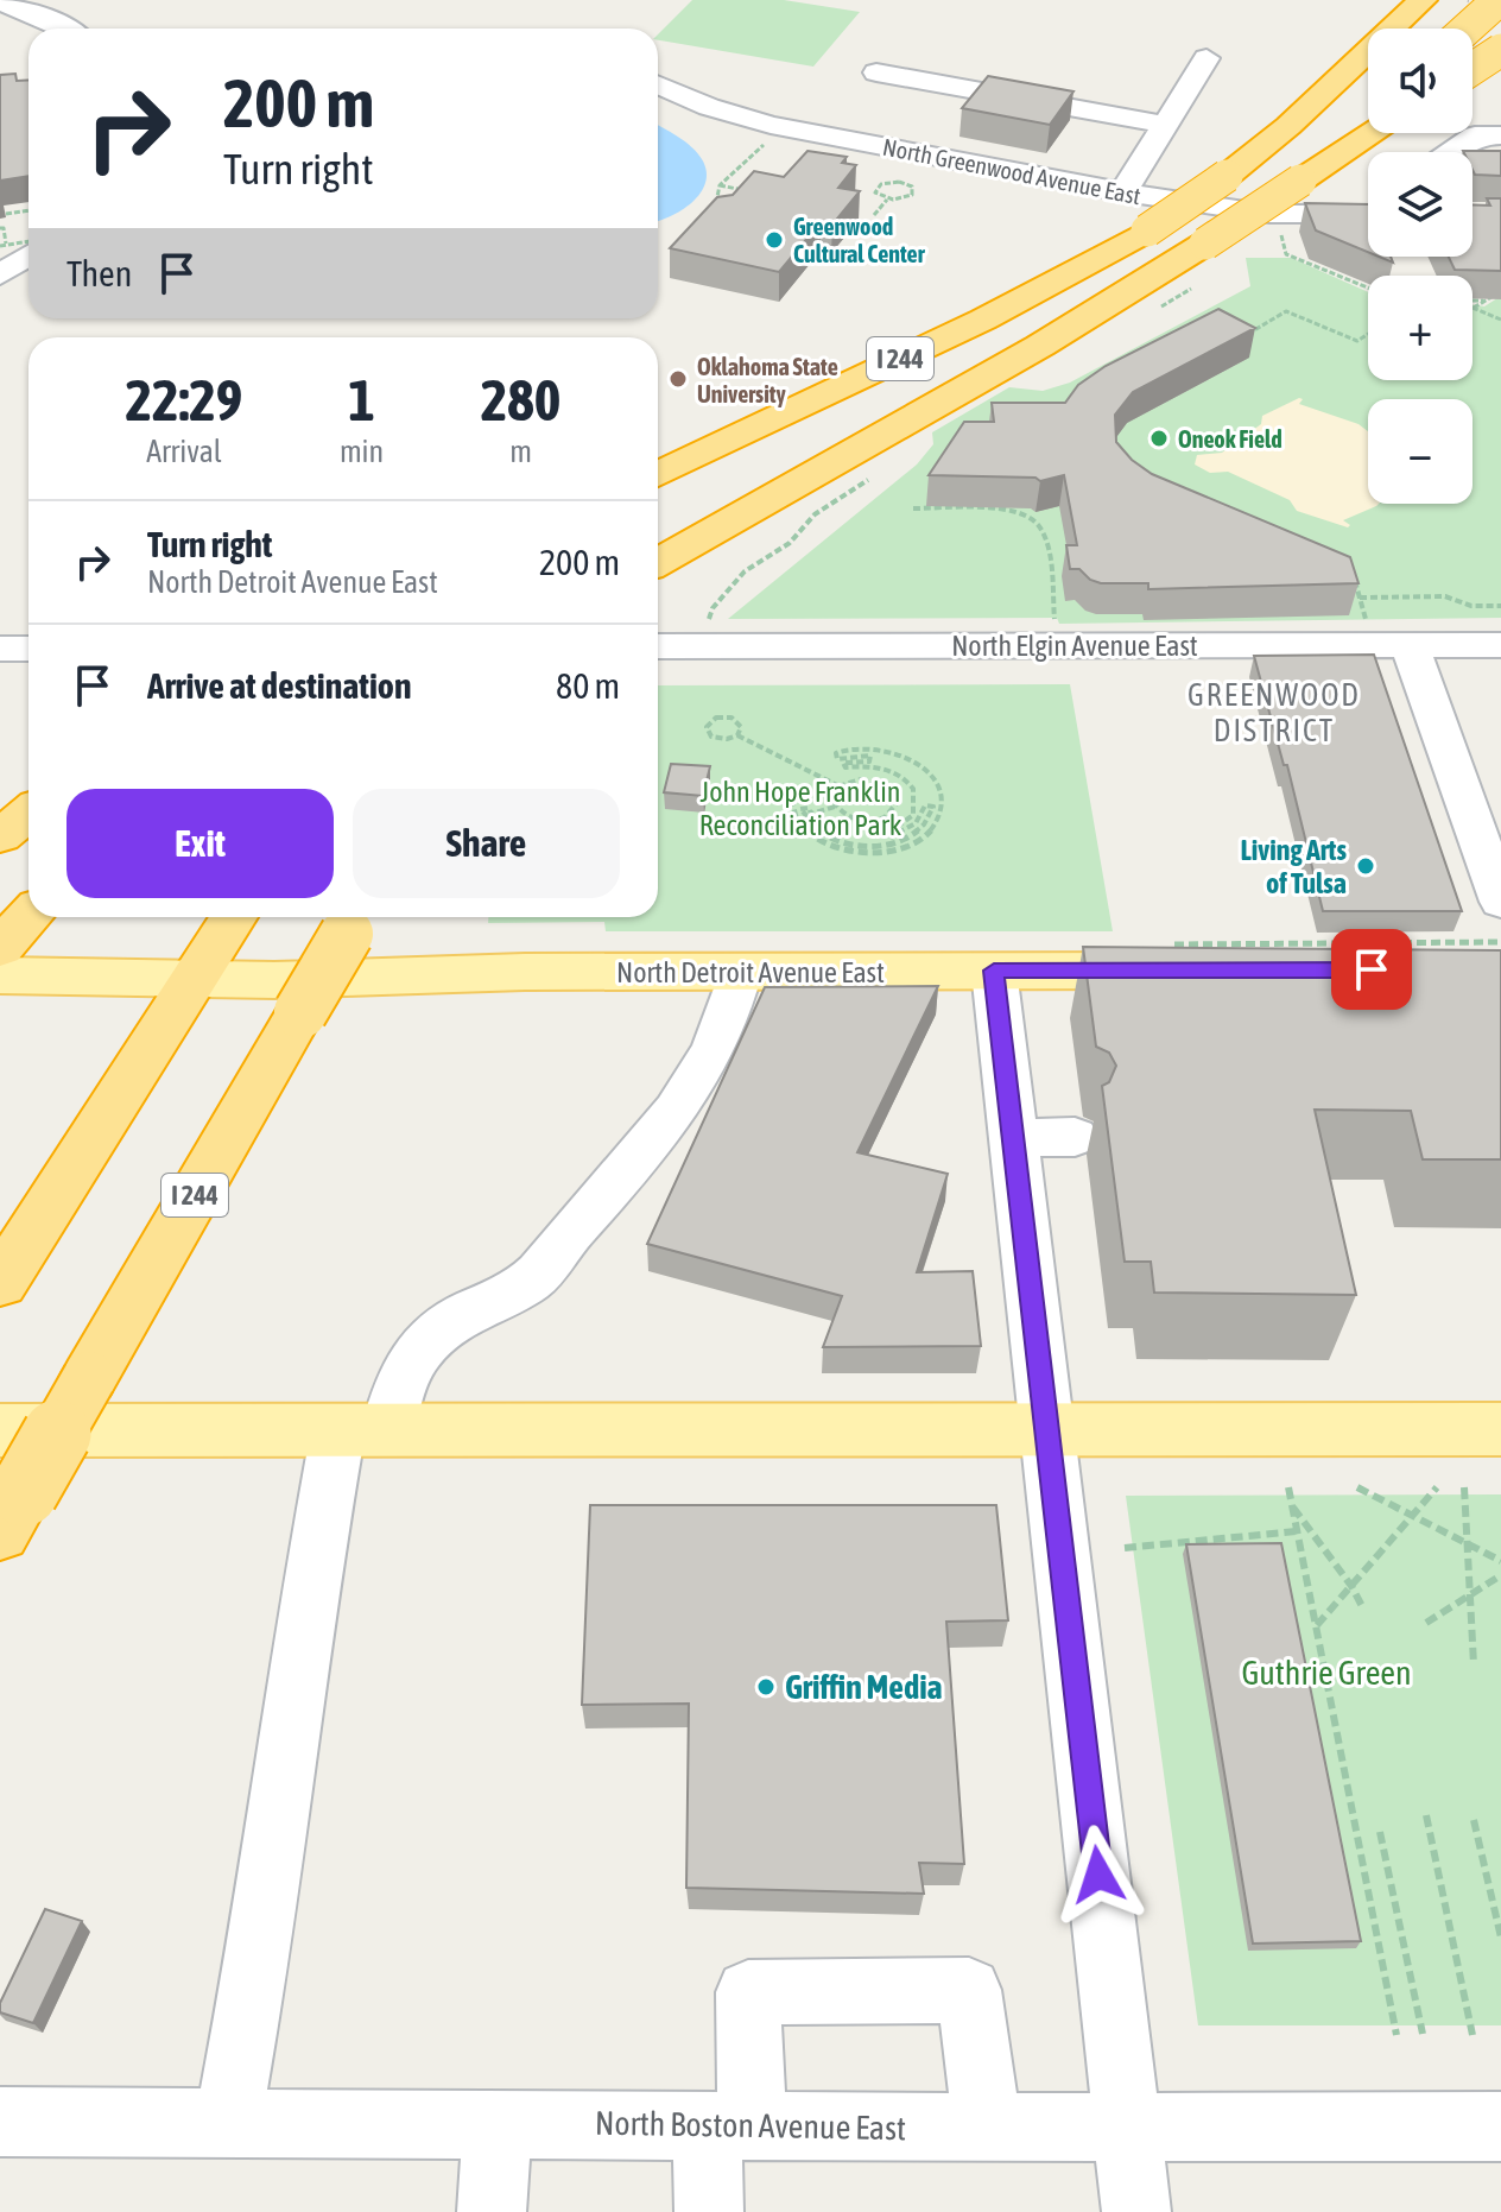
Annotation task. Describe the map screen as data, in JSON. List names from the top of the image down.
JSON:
{
  "streets": {
    "highway": ["I 244"],
    "main road": ["North Detroit Avenue East"],
    "street": ["North Greenwood Avenue East", "North Elgin Avenue East", "North Boston Avenue East"]
  },
  "districts": ["GREENWOOD DISTRICT"],
  "parks": ["John Hope Franklin Reconciliation Park", "Guthrie Green"],
  "places": [
    "Greenwood Cultural Center",
    "Oklahoma State University",
    "Oneok Field",
    "Living Arts of Tulsa",
    "Griffin Media"
  ],
  "page": {
    "map_buttons": ["+", "−"],
    "turn": ["200 m", "Turn right"],
    "then": "Then",
    "eta": [
      "22:29",
      "Arrival",
      "1",
      "min",
      "280",
      "m"
    ],
    "list": [
      {
        "name": "Turn right",
        "note": "North Detroit Avenue East",
        "value": "200 m"
      },
      {
        "name": "Arrive at destination",
        "value": "80 m"
      }
    ],
    "buttons": ["Exit", "Share"]
  }
}
